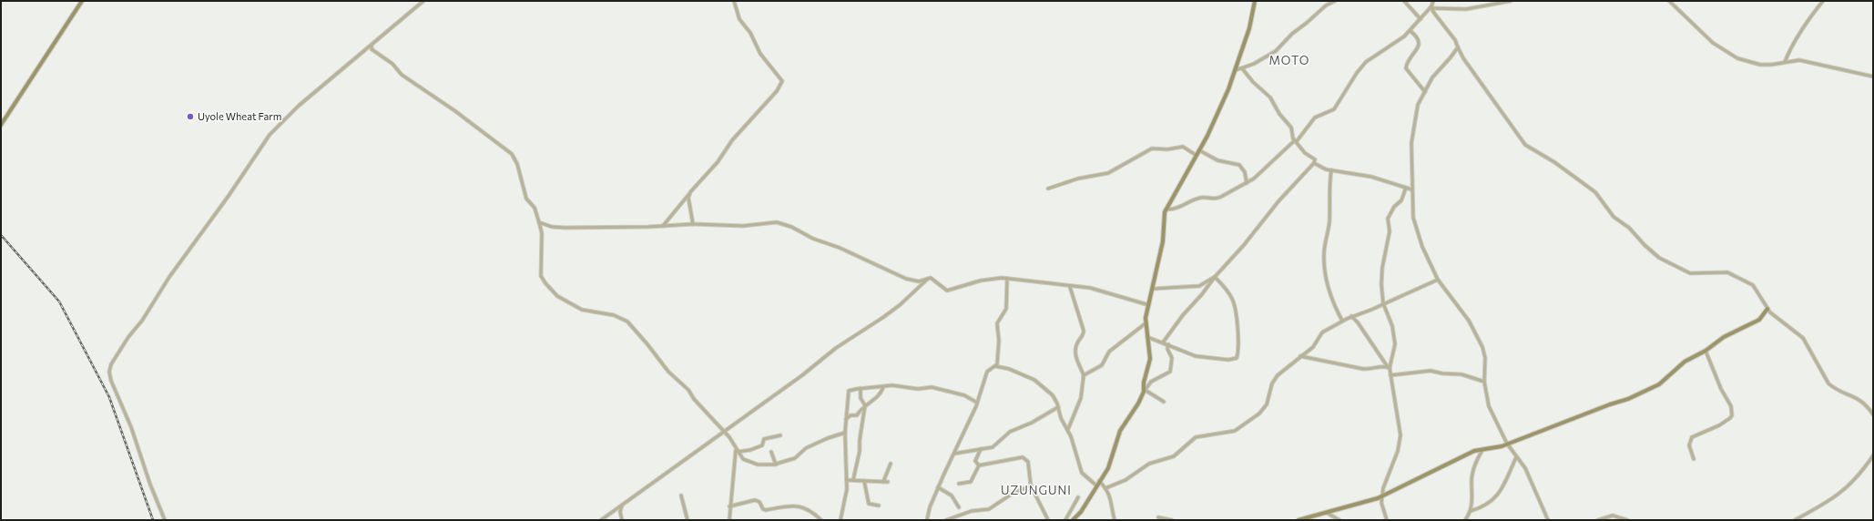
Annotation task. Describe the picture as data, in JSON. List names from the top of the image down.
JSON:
{
  "districts": ["MOTO", "UZUNGUNI"],
  "places": ["Uyole Wheat Farm"]
}
